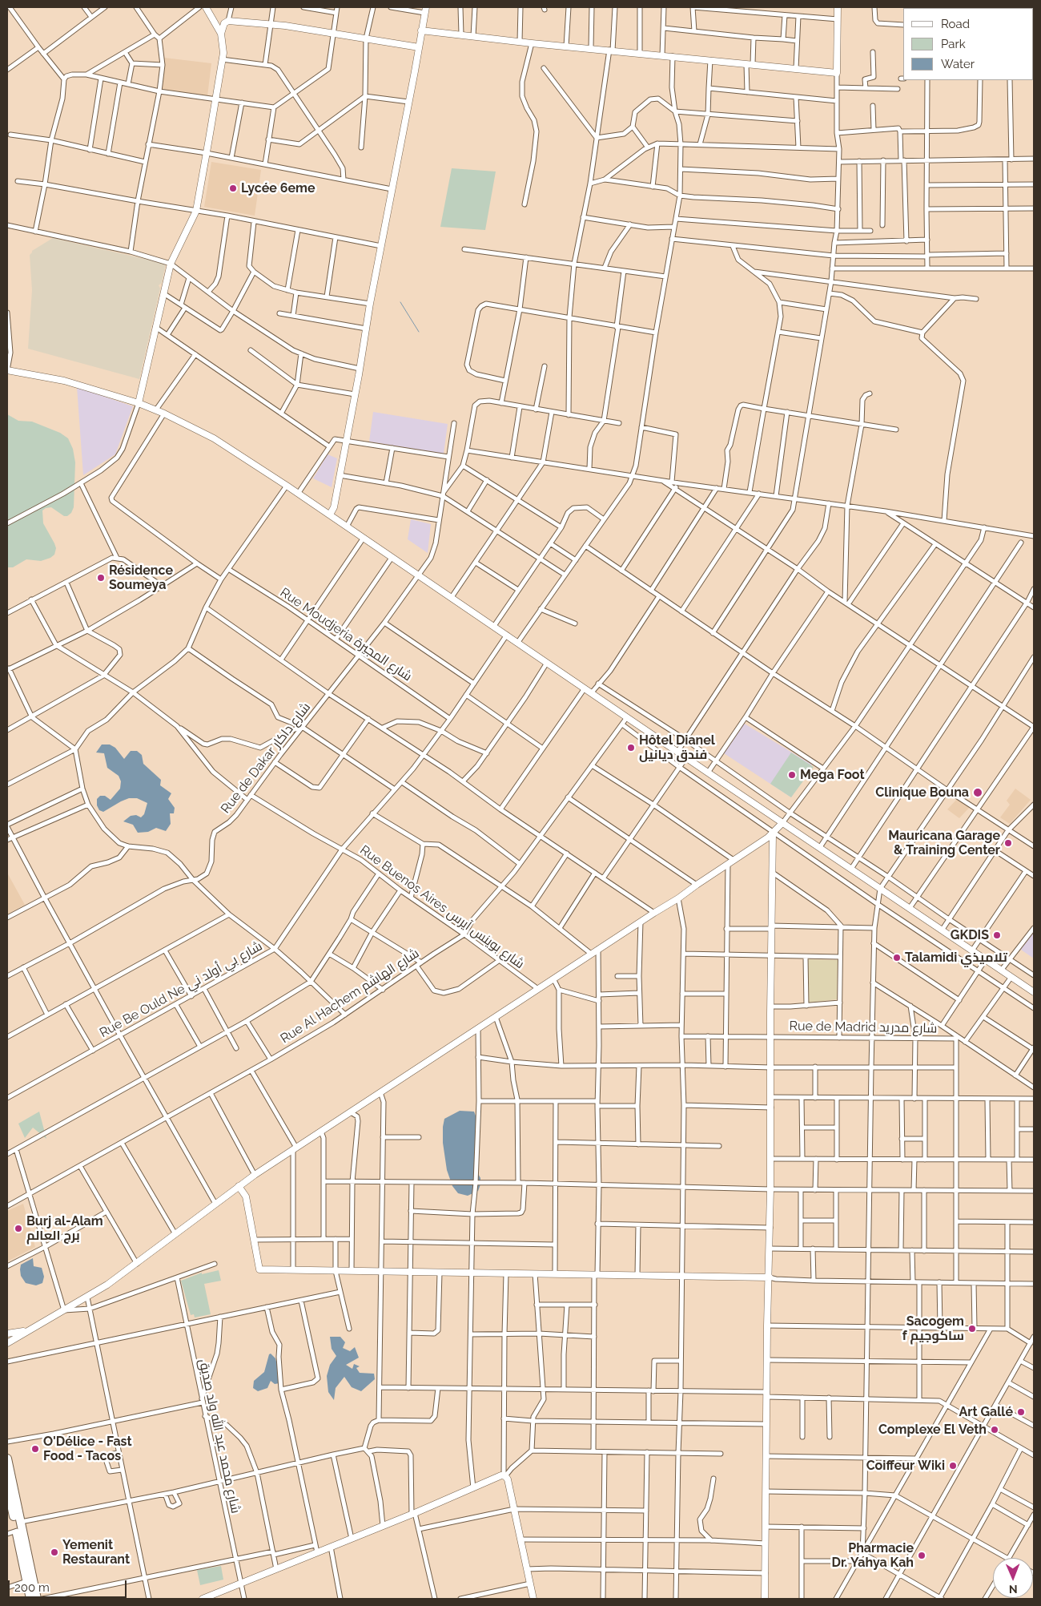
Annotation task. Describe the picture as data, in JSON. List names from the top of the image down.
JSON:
{
  "streets": {
    "street": [
      "Rue Moudjeria شارع المجيرة",
      "Rue de Dakar شارع داكار",
      "Rue Buenos Aires شارع بوينس آيرس",
      "Rue Be Ould Ne شارع بي أولد ني",
      "Rue Al Hachem شارع الهاشم",
      "Rue de Madrid شارع مدريد",
      "شارع محمد عبد الله ولد صديق"
    ]
  },
  "crossings": [
    ["Rue Moudjeria شارع المجيرة", "Rue de Dakar شارع داكار"],
    ["Rue Moudjeria شارع المجيرة", "Rue Be Ould Ne شارع بي أولد ني"],
    ["Rue de Dakar شارع داكار", "Rue Buenos Aires شارع بوينس آيرس"],
    ["Rue Buenos Aires شارع بوينس آيرس", "Rue Be Ould Ne شارع بي أولد ني"],
    ["Rue Buenos Aires شارع بوينس آيرس", "Rue Al Hachem شارع الهاشم"]
  ],
  "places": [
    "Lycée 6eme",
    "Résidence Soumeya",
    "Hôtel Dianel فندق ديانيل",
    "Mega Foot",
    "Clinique Bouna",
    "Mauricana Garage & Training Center",
    "GKDIS",
    "Talamidi تلاميذي",
    "Burj al-Alam برج العالم",
    "Sacogem f ساكوجيم",
    "Art Gallé",
    "Complexe El Veth",
    "O'Délice - Fast Food - Tacos",
    "Coiffeur Wiki",
    "Yemenit Restaurant",
    "Pharmacie Dr. Yahya Kah"
  ],
  "legend": ["Road", "Park", "Water"],
  "scale_bar": "200 m",
  "north": "bottom"
}
